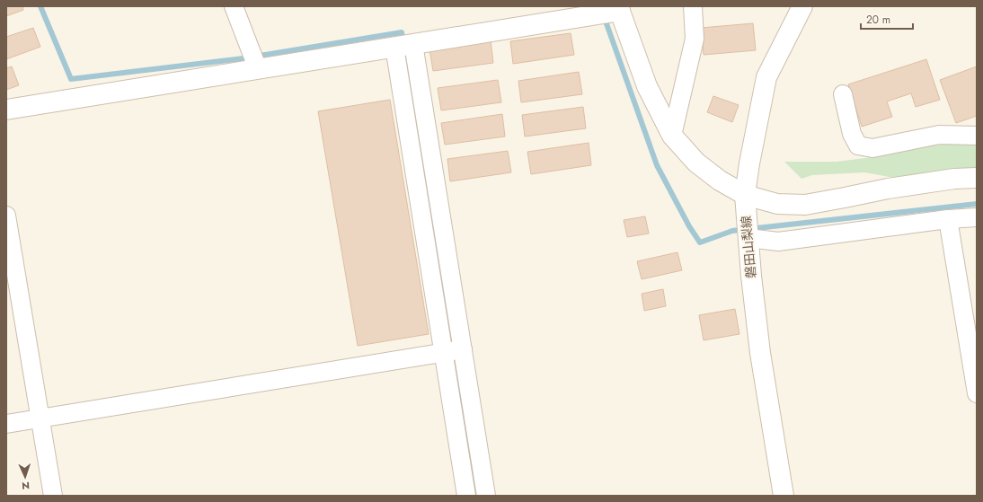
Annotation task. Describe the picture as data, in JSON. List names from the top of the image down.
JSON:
{
  "streets": {
    "street": ["磐田山梨線"]
  },
  "scale_bar": "20 m",
  "north": "bottom"
}
